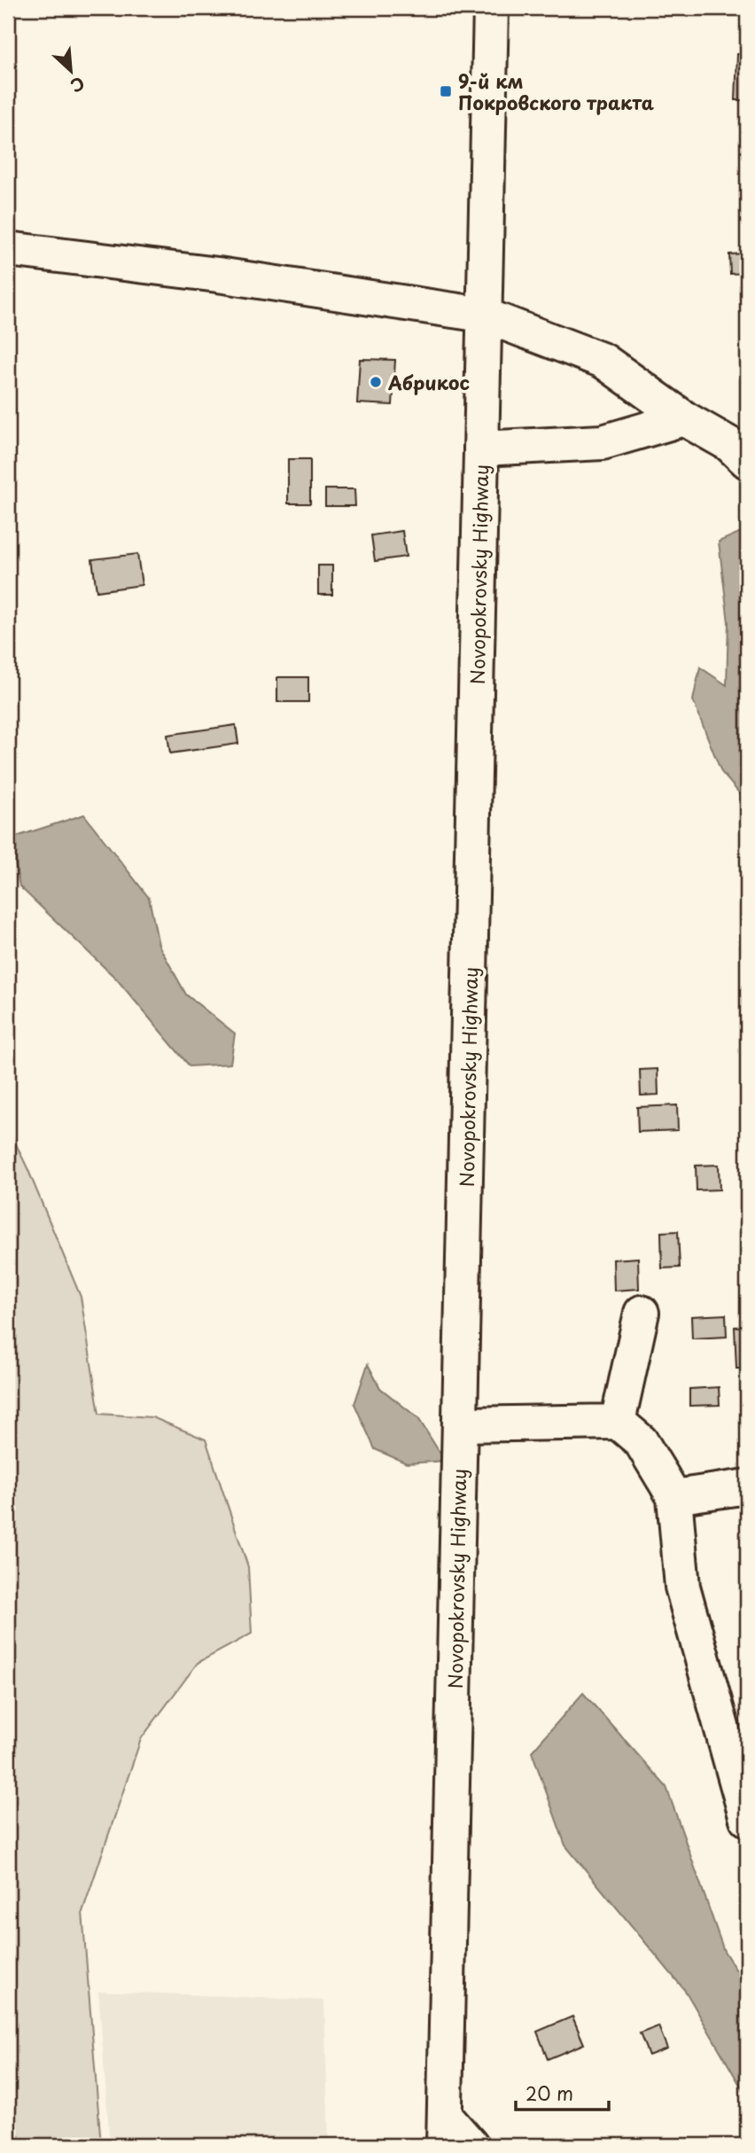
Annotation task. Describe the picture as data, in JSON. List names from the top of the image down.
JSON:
{
  "streets": {
    "main road": ["Novopokrovsky Highway"]
  },
  "places": {
    "transit": ["9-й км Покровского тракта"],
    "other": ["Абрикос"]
  },
  "scale_bar": "20 m",
  "north": "bottom right"
}
